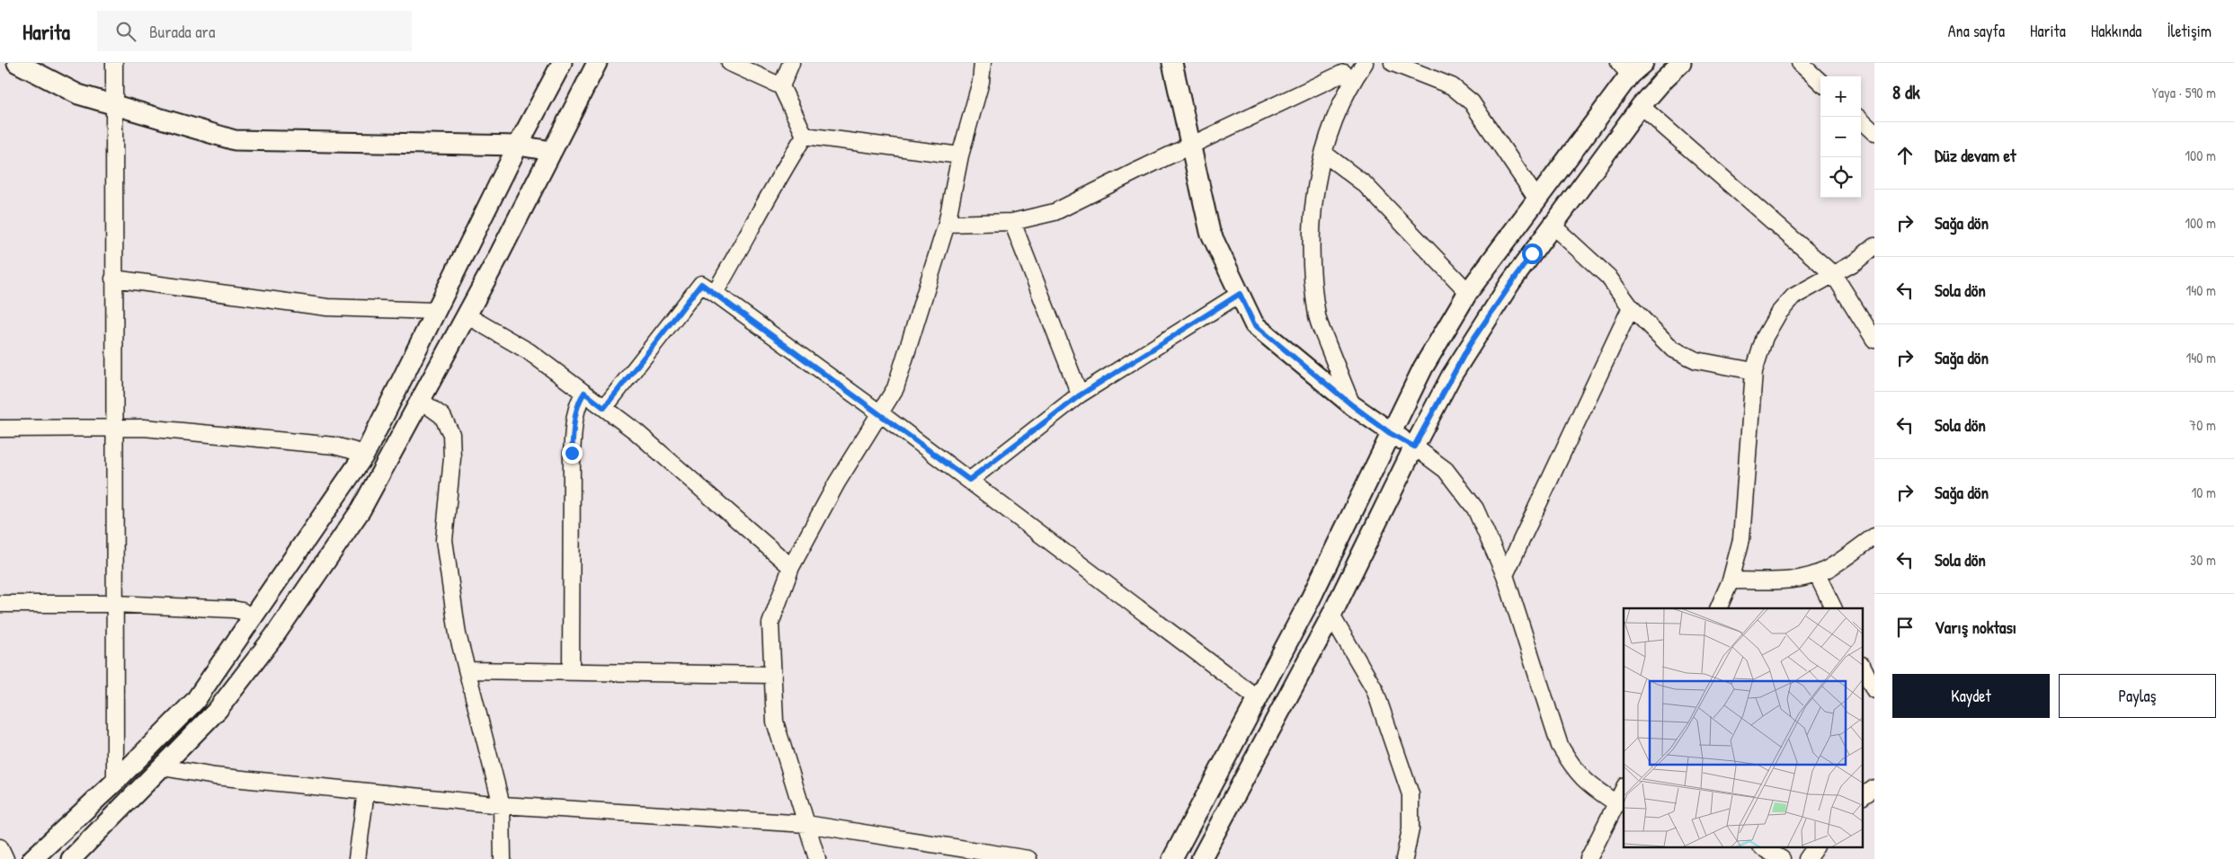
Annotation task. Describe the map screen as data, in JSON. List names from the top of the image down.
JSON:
{
  "page": {
    "header": "Harita",
    "search": "Burada ara",
    "nav": [
      "Ana sayfa",
      "Harita",
      "Hakkında",
      "İletişim"
    ],
    "heading": ["8 dk", "Yaya · 590 m"],
    "map_buttons": ["+", "−"],
    "list": [
      ["Düz devam et", "100 m"],
      ["Sağa dön", "100 m"],
      ["Sola dön", "140 m"],
      ["Sağa dön", "140 m"],
      ["Sola dön", "70 m"],
      ["Sağa dön", "10 m"],
      ["Sola dön", "30 m"],
      "Varış noktası"
    ],
    "buttons": ["Kaydet", "Paylaş"]
  }
}
